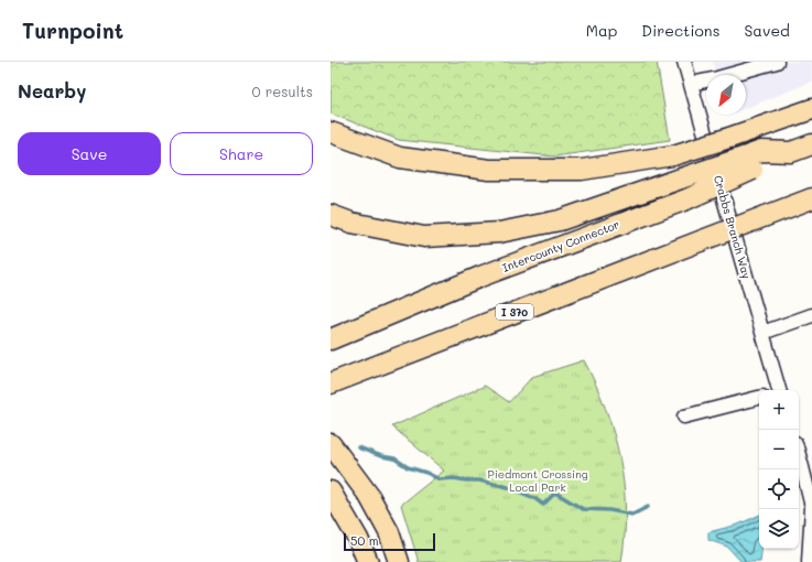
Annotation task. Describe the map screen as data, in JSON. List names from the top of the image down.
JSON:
{
  "streets": {
    "highway": ["Intercounty Connector", "I 370"],
    "street": ["Crabbs Branch Way"]
  },
  "parks": ["Piedmont Crossing Local Park"],
  "scale_bar": "50 m",
  "north": "bottom left",
  "page": {
    "header": "Turnpoint",
    "nav": ["Map", "Directions", "Saved"],
    "heading": ["Nearby", "0 results"],
    "buttons": ["Save", "Share"],
    "map_buttons": ["+", "−"],
    "scale": "50 m"
  }
}
